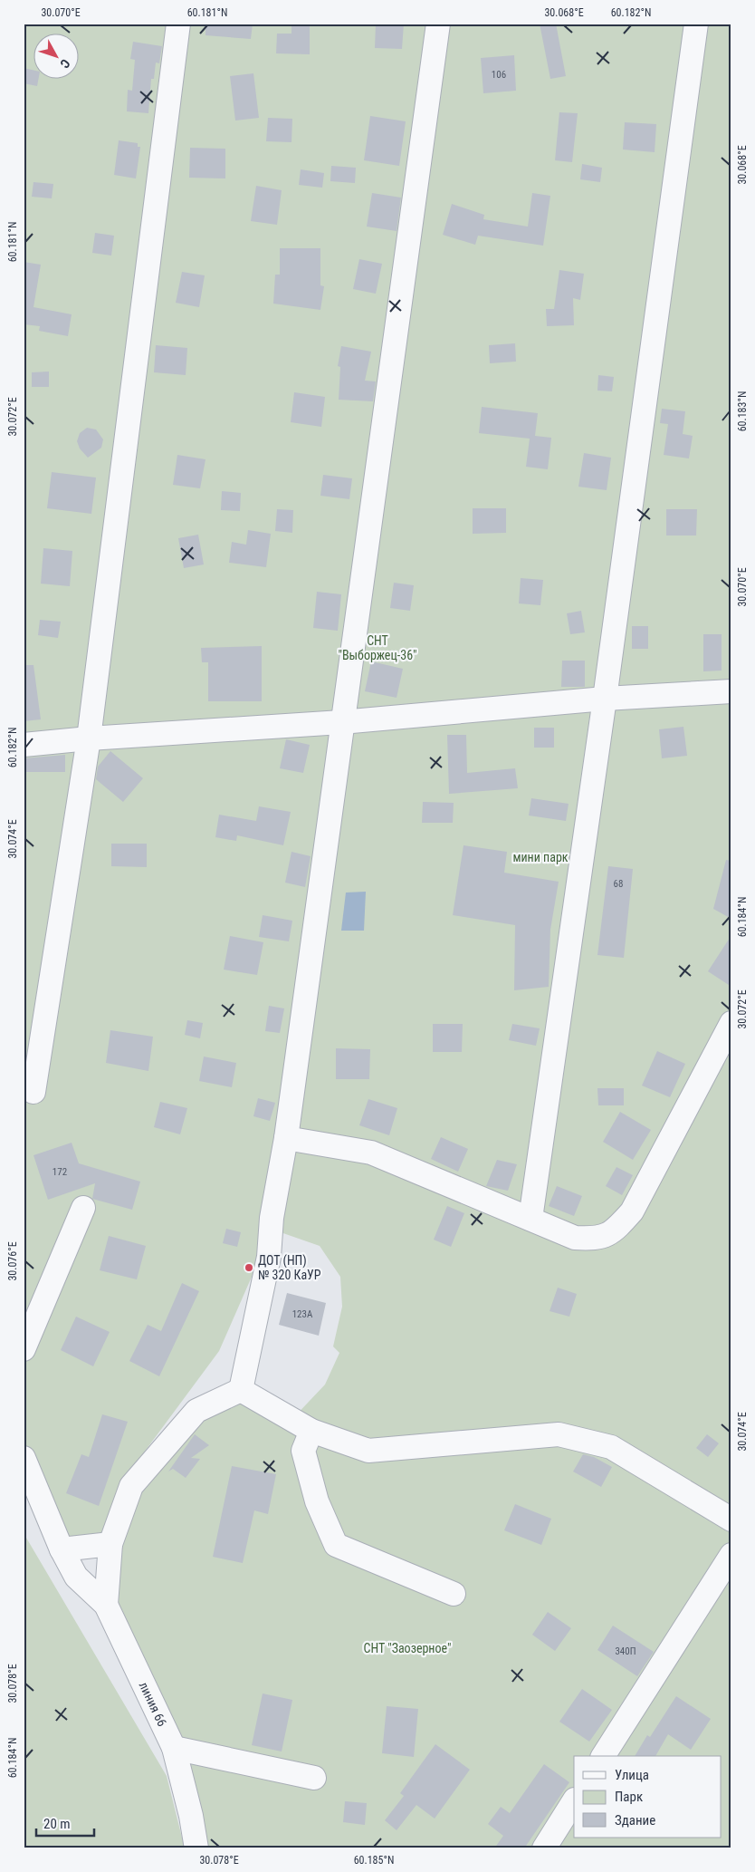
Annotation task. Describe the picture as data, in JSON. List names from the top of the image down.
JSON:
{
  "streets": {
    "street": ["линия 66"]
  },
  "parks": ["СНТ \"Выборжец-36\"", "мини парк", "СНТ \"Заозерное\""],
  "places": ["ДОТ (НП) № 320 КаУР"],
  "house_numbers": [
    "106",
    "68",
    "172",
    "123А",
    "340П"
  ],
  "legend": ["Улица", "Парк", "Здание"],
  "scale_bar": "20 m",
  "north": "bottom right",
  "coordinates": [
    "30.070°E",
    "60.181°N",
    "30.068°E",
    "60.182°N",
    "60.183°N",
    "30.072°E",
    "30.074°E",
    "60.184°N",
    "30.076°E",
    "30.078°E",
    "60.185°N"
  ]
}
